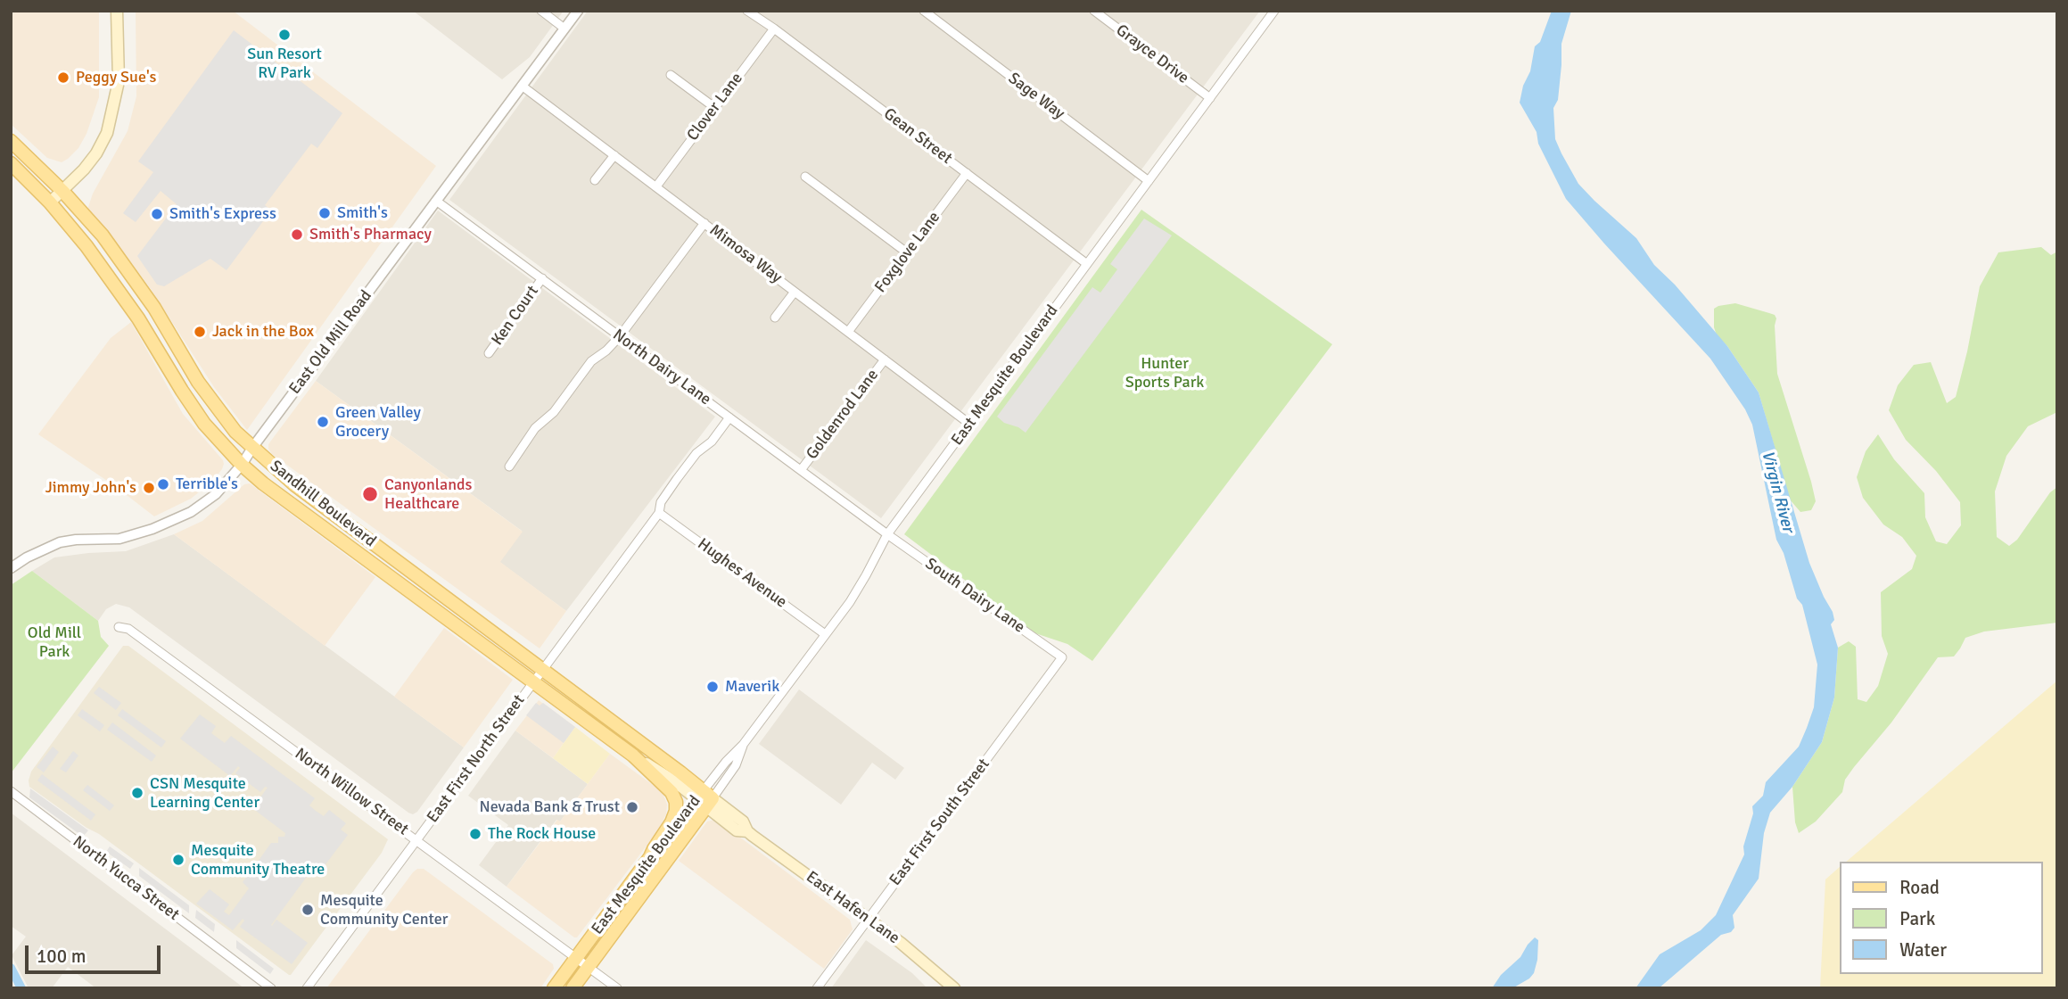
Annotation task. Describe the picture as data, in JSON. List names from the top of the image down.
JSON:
{
  "streets": {
    "main road": ["East Mesquite Boulevard", "Sandhill Boulevard", "East Hafen Lane"],
    "street": [
      "Grayce Drive",
      "Sage Way",
      "Clover Lane",
      "Gean Street",
      "Foxglove Lane",
      "Mimosa Way",
      "Ken Court",
      "East Old Mill Road",
      "North Dairy Lane",
      "Goldenrod Lane",
      "Hughes Avenue",
      "South Dairy Lane",
      "East First North Street",
      "North Willow Street",
      "East First South Street",
      "North Yucca Street"
    ]
  },
  "crossings": [
    ["Grayce Drive", "East Mesquite Boulevard"],
    ["Sage Way", "East Mesquite Boulevard"],
    ["Clover Lane", "Gean Street"],
    ["Clover Lane", "Mimosa Way"],
    ["Gean Street", "Foxglove Lane"],
    ["Gean Street", "East Mesquite Boulevard"],
    ["Foxglove Lane", "Mimosa Way"],
    ["Mimosa Way", "East Old Mill Road"],
    ["Mimosa Way", "East Mesquite Boulevard"],
    ["Mimosa Way", "Goldenrod Lane"],
    ["Ken Court", "North Dairy Lane"],
    ["East Old Mill Road", "North Dairy Lane"],
    ["East Old Mill Road", "Sandhill Boulevard"],
    ["North Dairy Lane", "East Mesquite Boulevard"],
    ["North Dairy Lane", "Goldenrod Lane"],
    ["North Dairy Lane", "South Dairy Lane"],
    ["North Dairy Lane", "East First North Street"],
    ["East Mesquite Boulevard", "Sandhill Boulevard"],
    ["East Mesquite Boulevard", "Hughes Avenue"],
    ["East Mesquite Boulevard", "South Dairy Lane"],
    ["East Mesquite Boulevard", "North Willow Street"],
    ["East Mesquite Boulevard", "East Hafen Lane"],
    ["Sandhill Boulevard", "East First North Street"],
    ["Sandhill Boulevard", "East Hafen Lane"],
    ["Hughes Avenue", "East First North Street"],
    ["South Dairy Lane", "East First South Street"],
    ["East First North Street", "North Willow Street"],
    ["East First South Street", "East Hafen Lane"]
  ],
  "water": ["Virgin River"],
  "parks": ["Hunter Sports Park", "Old Mill Park"],
  "places": [
    "Sun Resort RV Park",
    "Peggy Sue's",
    "Smith's",
    "Smith's Express",
    "Smith's Pharmacy",
    "Jack in the Box",
    "Green Valley Grocery",
    "Terrible's",
    "Jimmy John's",
    "Canyonlands Healthcare",
    "Maverik",
    "CSN Mesquite Learning Center",
    "Nevada Bank & Trust",
    "The Rock House",
    "Mesquite Community Theatre",
    "Mesquite Community Center"
  ],
  "legend": ["Road", "Park", "Water"],
  "scale_bar": "100 m"
}
